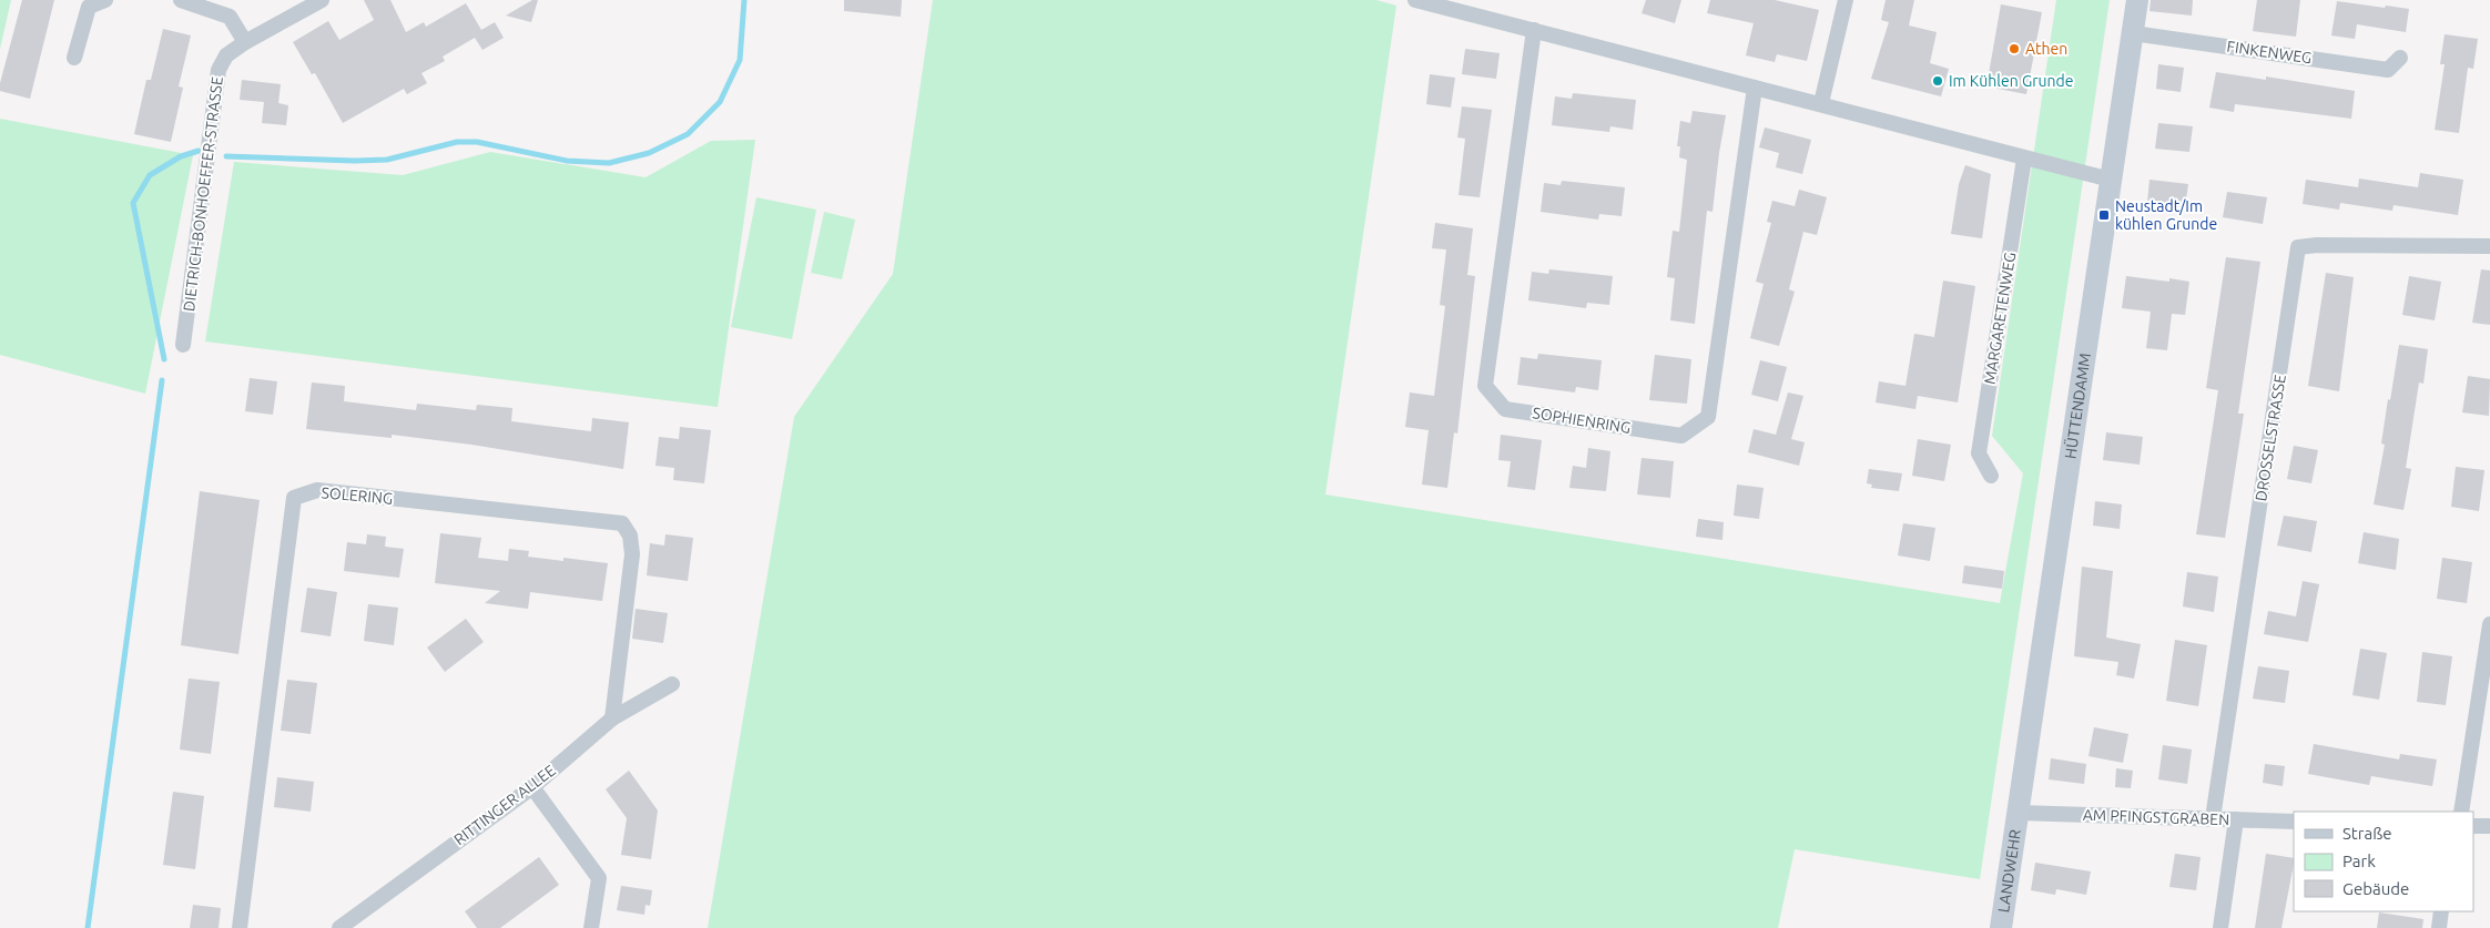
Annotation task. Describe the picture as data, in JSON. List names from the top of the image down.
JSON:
{
  "streets": {
    "street": [
      "FINKENWEG",
      "DIETRICH-BONHOEFFER-STRASSE",
      "MARGARETENWEG",
      "HÜTTENDAMM",
      "SOPHIENRING",
      "DROSSELSTRASSE",
      "SOLERING",
      "RITTINGER ALLEE",
      "AM PFINGSTGRABEN",
      "LANDWEHR"
    ]
  },
  "crossings": [
    ["FINKENWEG", "HÜTTENDAMM"],
    ["HÜTTENDAMM", "AM PFINGSTGRABEN"],
    ["HÜTTENDAMM", "LANDWEHR"],
    ["DROSSELSTRASSE", "AM PFINGSTGRABEN"],
    ["SOLERING", "RITTINGER ALLEE"],
    ["AM PFINGSTGRABEN", "LANDWEHR"]
  ],
  "places": {
    "other": ["Athen", "Im Kühlen Grunde"],
    "transit": ["Neustadt/Im kühlen Grunde"]
  },
  "legend": ["Straße", "Park", "Gebäude"]
}
